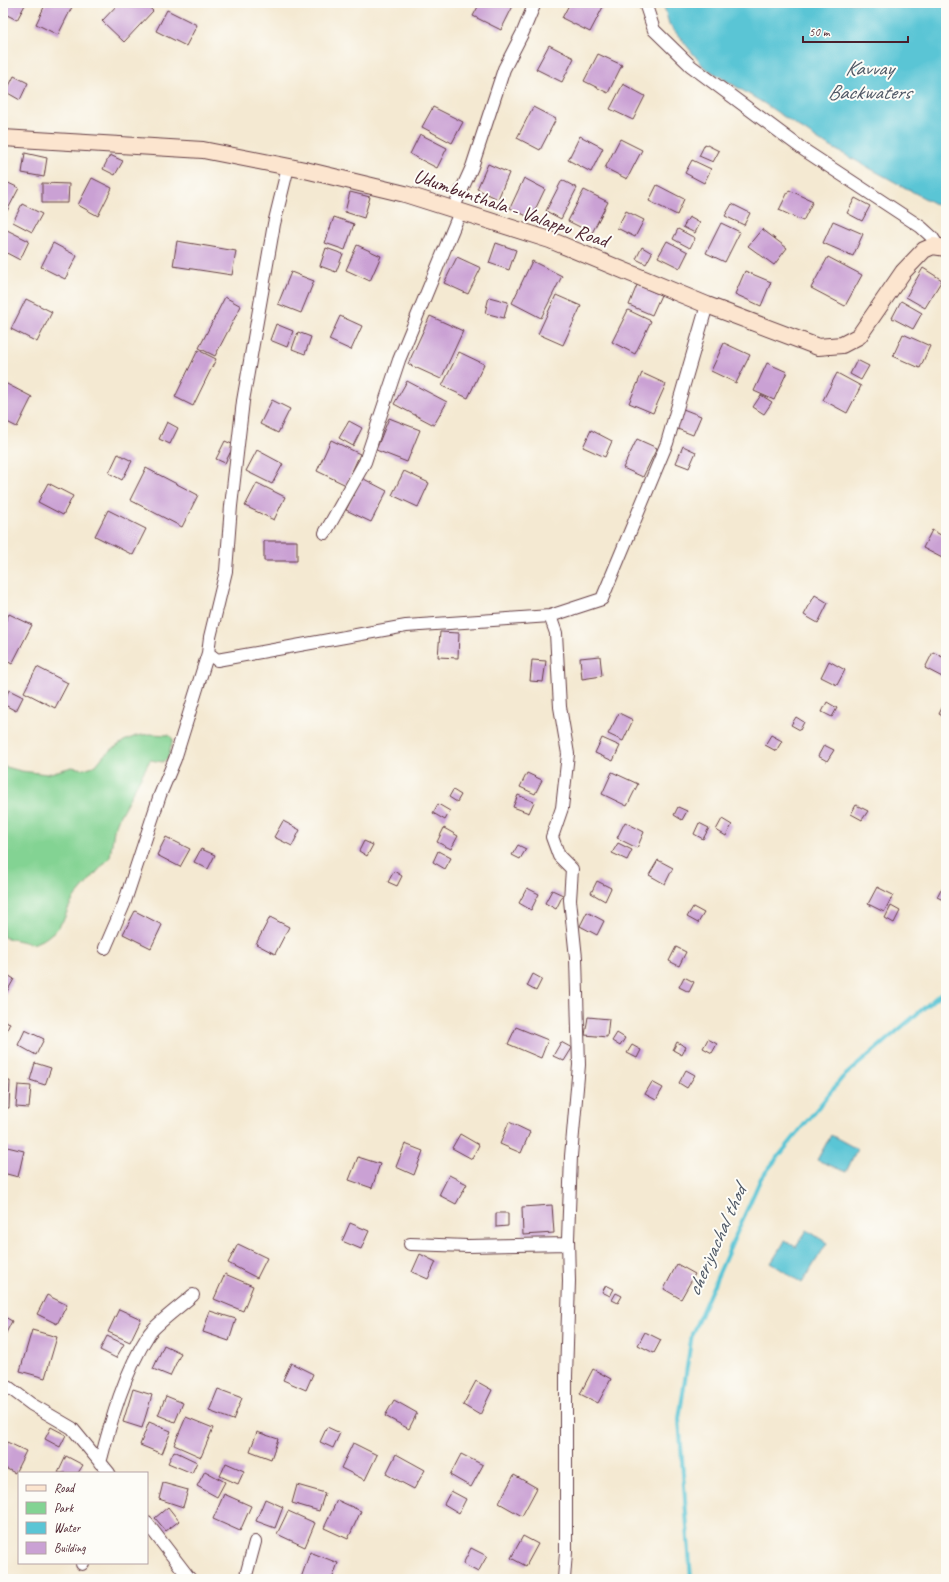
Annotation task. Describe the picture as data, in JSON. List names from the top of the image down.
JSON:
{
  "streets": {
    "main road": ["Udumbunthala - Valappu Road"]
  },
  "water": ["Kavvay Backwaters", "cheriyachal thod"],
  "legend": [
    "Road",
    "Park",
    "Water",
    "Building"
  ],
  "scale_bar": "50 m"
}
